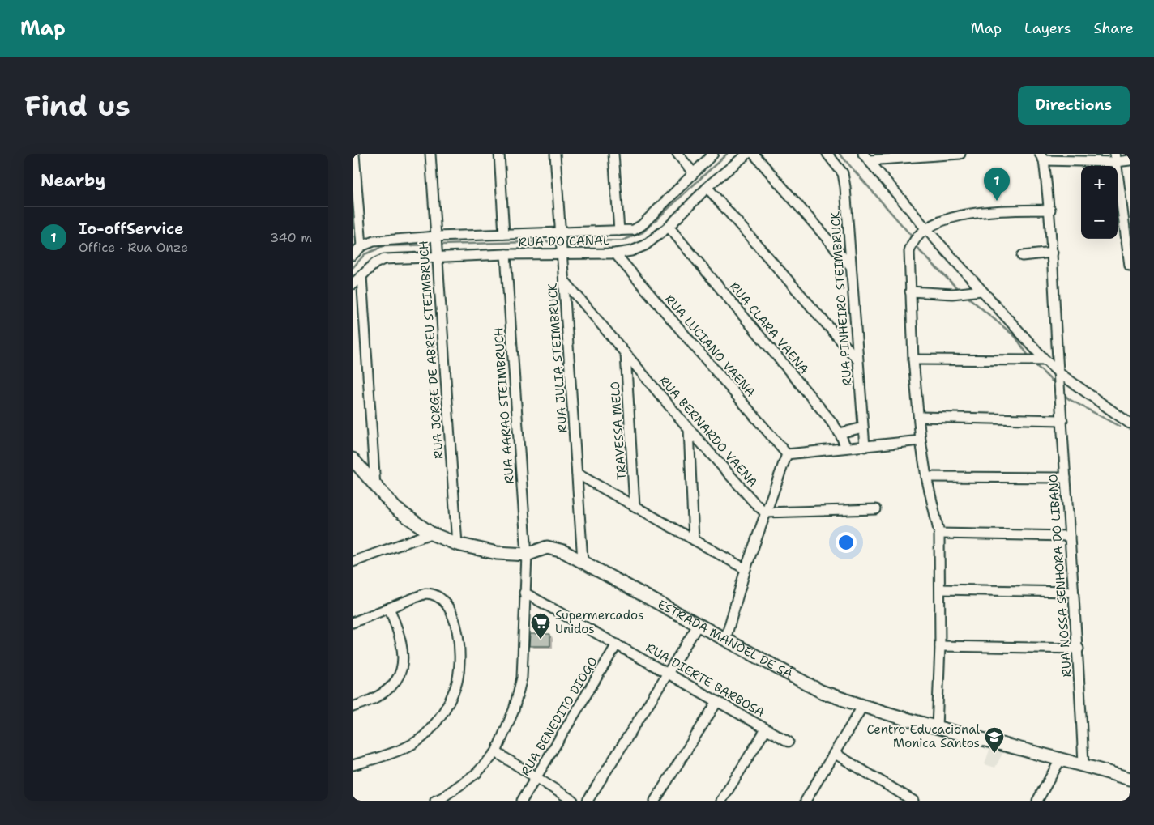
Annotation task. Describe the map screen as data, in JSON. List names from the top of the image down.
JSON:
{
  "streets": {
    "main road": ["ESTRADA MANOEL DE SÁ"],
    "street": [
      "RUA DO CANAL",
      "RUA PINHEIRO STEIMBRUCK",
      "RUA CLARA VAENA",
      "RUA LUCIANO VAENA",
      "RUA JORGE DE ABREU STEIMBRUCH",
      "RUA JULIA STEIMBRUCK",
      "RUA AARAO STEIMBRUCH",
      "TRAVESSA MELO",
      "RUA BERNARDO VAENA",
      "RUA NOSSA SENHORA DO LIBANO",
      "RUA DIERTE BARBOSA",
      "RUA BENEDITO DIOGO"
    ]
  },
  "crossings": [
    ["RUA DO CANAL", "RUA CLARA VAENA"],
    ["RUA DO CANAL", "RUA LUCIANO VAENA"],
    ["RUA DO CANAL", "RUA JORGE DE ABREU STEIMBRUCH"],
    ["RUA DO CANAL", "RUA JULIA STEIMBRUCK"],
    ["RUA DO CANAL", "RUA AARAO STEIMBRUCH"],
    ["RUA JORGE DE ABREU STEIMBRUCH", "ESTRADA MANOEL DE SÁ"],
    ["RUA JULIA STEIMBRUCK", "RUA BERNARDO VAENA"],
    ["RUA JULIA STEIMBRUCK", "ESTRADA MANOEL DE SÁ"],
    ["RUA AARAO STEIMBRUCH", "ESTRADA MANOEL DE SÁ"],
    ["RUA AARAO STEIMBRUCH", "RUA DIERTE BARBOSA"],
    ["TRAVESSA MELO", "RUA BERNARDO VAENA"],
    ["RUA NOSSA SENHORA DO LIBANO", "ESTRADA MANOEL DE SÁ"],
    ["RUA DIERTE BARBOSA", "RUA BENEDITO DIOGO"]
  ],
  "places": {
    "supermarket": ["Supermercados Unidos"],
    "school or university": ["Centro Educacional Monica Santos"]
  },
  "page": {
    "header": "Map",
    "nav": ["Map", "Layers", "Share"],
    "buttons": "Directions",
    "title": "Find us",
    "heading": "Nearby",
    "map_buttons": ["+", "−"],
    "pins": "1",
    "list": [
      {
        "mark": "1",
        "name": "Io-offService",
        "note": "Office · Rua Onze",
        "value": "340 m"
      }
    ]
  }
}
